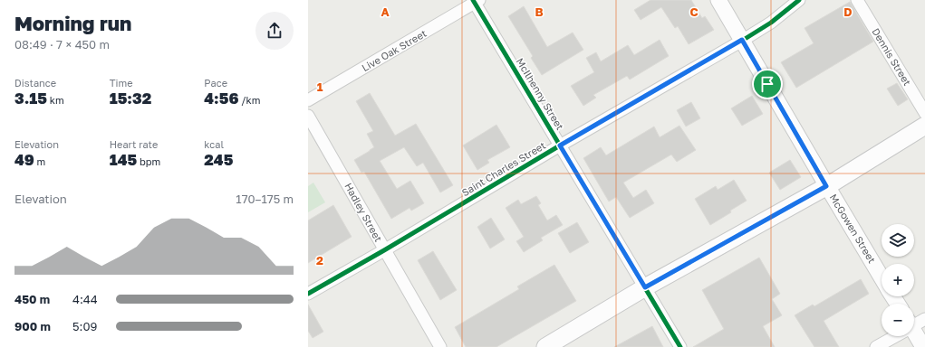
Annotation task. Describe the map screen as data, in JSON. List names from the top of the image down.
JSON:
{
  "streets": {
    "street": [
      "Live Oak Street",
      "Dennis Street",
      "McIlhenny Street",
      "Saint Charles Street",
      "Hadley Street",
      "McGowen Street"
    ]
  },
  "crossings": [
    ["Live Oak Street", "McIlhenny Street"],
    ["McIlhenny Street", "Saint Charles Street"],
    ["Saint Charles Street", "Hadley Street"],
    ["Saint Charles Street", "McGowen Street"]
  ],
  "page": {
    "heading": ["Morning run", "08:49 · 7 × 450 m"],
    "stats": [
      ["Distance", "3.15 km"],
      ["Time", "15:32"],
      ["Pace", "4:56 /km"],
      ["Elevation", "49 m"],
      ["Heart rate", "145 bpm"],
      ["kcal", "245"]
    ],
    "chart": ["Elevation", "170–175 m"],
    "map_buttons": ["+", "−"],
    "list": [
      {
        "name": "450 m",
        "note": "4:44"
      },
      {
        "name": "900 m",
        "note": "5:09"
      }
    ]
  },
  "grid": {
    "columns": [
      "A",
      "B",
      "C",
      "D"
    ],
    "rows": ["1", "2"]
  }
}
